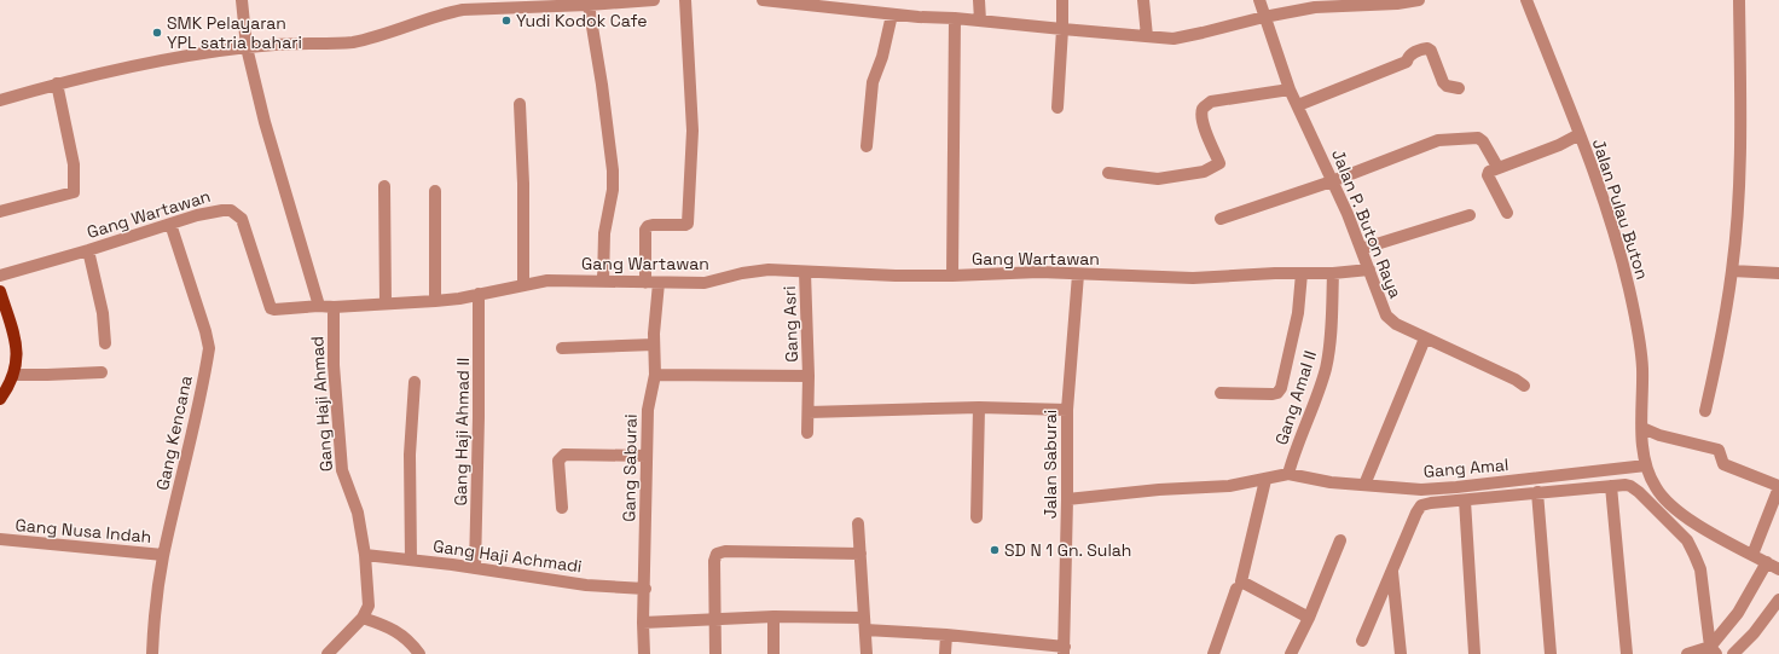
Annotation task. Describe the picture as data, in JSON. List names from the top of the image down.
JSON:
{
  "streets": {
    "street": [
      "Jalan Pulau Buton",
      "Gang Wartawan",
      "Jalan P. Buton Raya",
      "Gang Asri",
      "Gang Amal II",
      "Gang Haji Ahmad",
      "Gang Haji Ahmad II",
      "Gang Kencana",
      "Jalan Saburai",
      "Gang Saburai",
      "Gang Amal",
      "Gang Nusa Indah",
      "Gang Haji Achmadi"
    ]
  },
  "crossings": [
    ["Jalan Pulau Buton", "Gang Amal"],
    ["Gang Wartawan", "Jalan P. Buton Raya"],
    ["Gang Wartawan", "Gang Asri"],
    ["Gang Wartawan", "Gang Amal II"],
    ["Gang Wartawan", "Gang Haji Ahmad"],
    ["Gang Wartawan", "Gang Haji Ahmad II"],
    ["Gang Wartawan", "Gang Kencana"],
    ["Gang Wartawan", "Jalan Saburai"],
    ["Gang Wartawan", "Gang Saburai"],
    ["Gang Amal II", "Gang Amal"],
    ["Gang Haji Ahmad", "Gang Haji Achmadi"],
    ["Gang Haji Ahmad II", "Gang Haji Achmadi"],
    ["Gang Kencana", "Gang Nusa Indah"],
    ["Gang Saburai", "Gang Haji Achmadi"]
  ],
  "places": ["Yudi Kodok Cafe", "SMK Pelayaran YPL satria bahari", "SD N 1 Gn. Sulah"]
}
